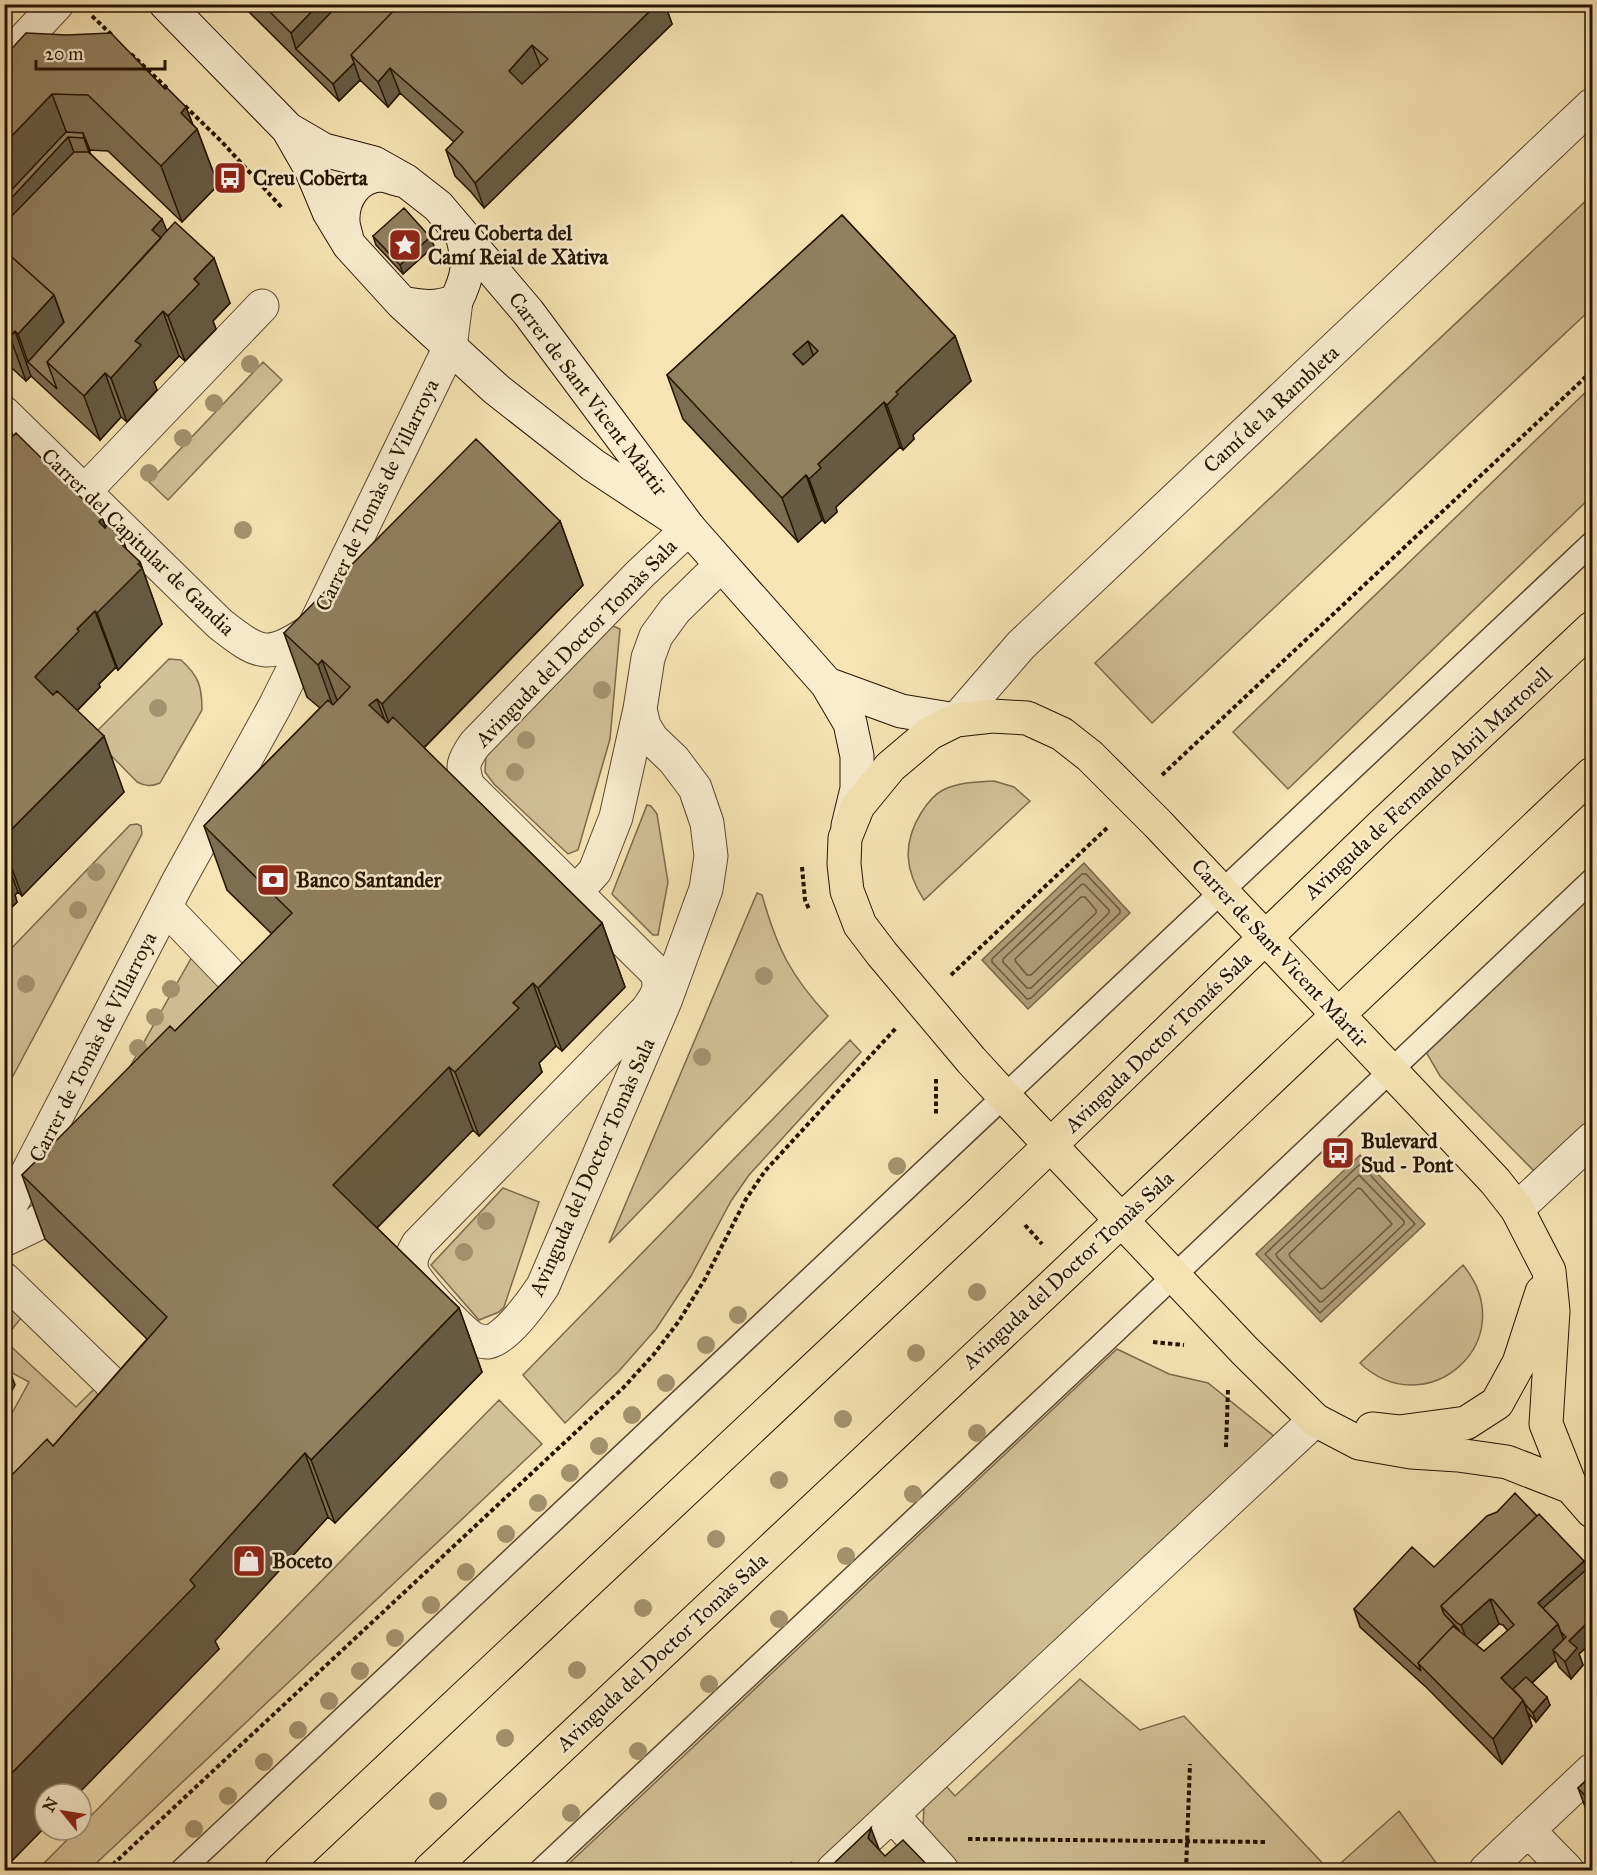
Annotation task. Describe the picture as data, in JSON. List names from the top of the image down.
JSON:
{
  "streets": {
    "main road": [
      "Carrer de Sant Vicent Màrtir",
      "Avinguda del Doctor Tomàs Sala",
      "Avinguda de Fernando Abril Martorell",
      "Avinguda Doctor Tomás Sala"
    ],
    "street": ["Camí de la Rambleta", "Carrer de Tomàs de Villarroya", "Carrer del Capitular de Gandia"]
  },
  "crossings": [
    ["Carrer de Sant Vicent Màrtir", "Camí de la Rambleta"],
    ["Carrer de Sant Vicent Màrtir", "Carrer de Tomàs de Villarroya"],
    ["Carrer de Sant Vicent Màrtir", "Avinguda del Doctor Tomàs Sala"],
    ["Carrer de Sant Vicent Màrtir", "Avinguda de Fernando Abril Martorell"],
    ["Carrer de Sant Vicent Màrtir", "Avinguda Doctor Tomás Sala"],
    ["Carrer de Tomàs de Villarroya", "Carrer del Capitular de Gandia"],
    ["Avinguda de Fernando Abril Martorell", "Avinguda Doctor Tomás Sala"]
  ],
  "places": {
    "bus stop": ["Creu Coberta", "Bulevard Sud - Pont"],
    "place": ["Creu Coberta del Camí Reial de Xàtiva"],
    "bank": ["Banco Santander"],
    "shop": ["Boceto"]
  },
  "scale_bar": "20 m",
  "north": "top left"
}
